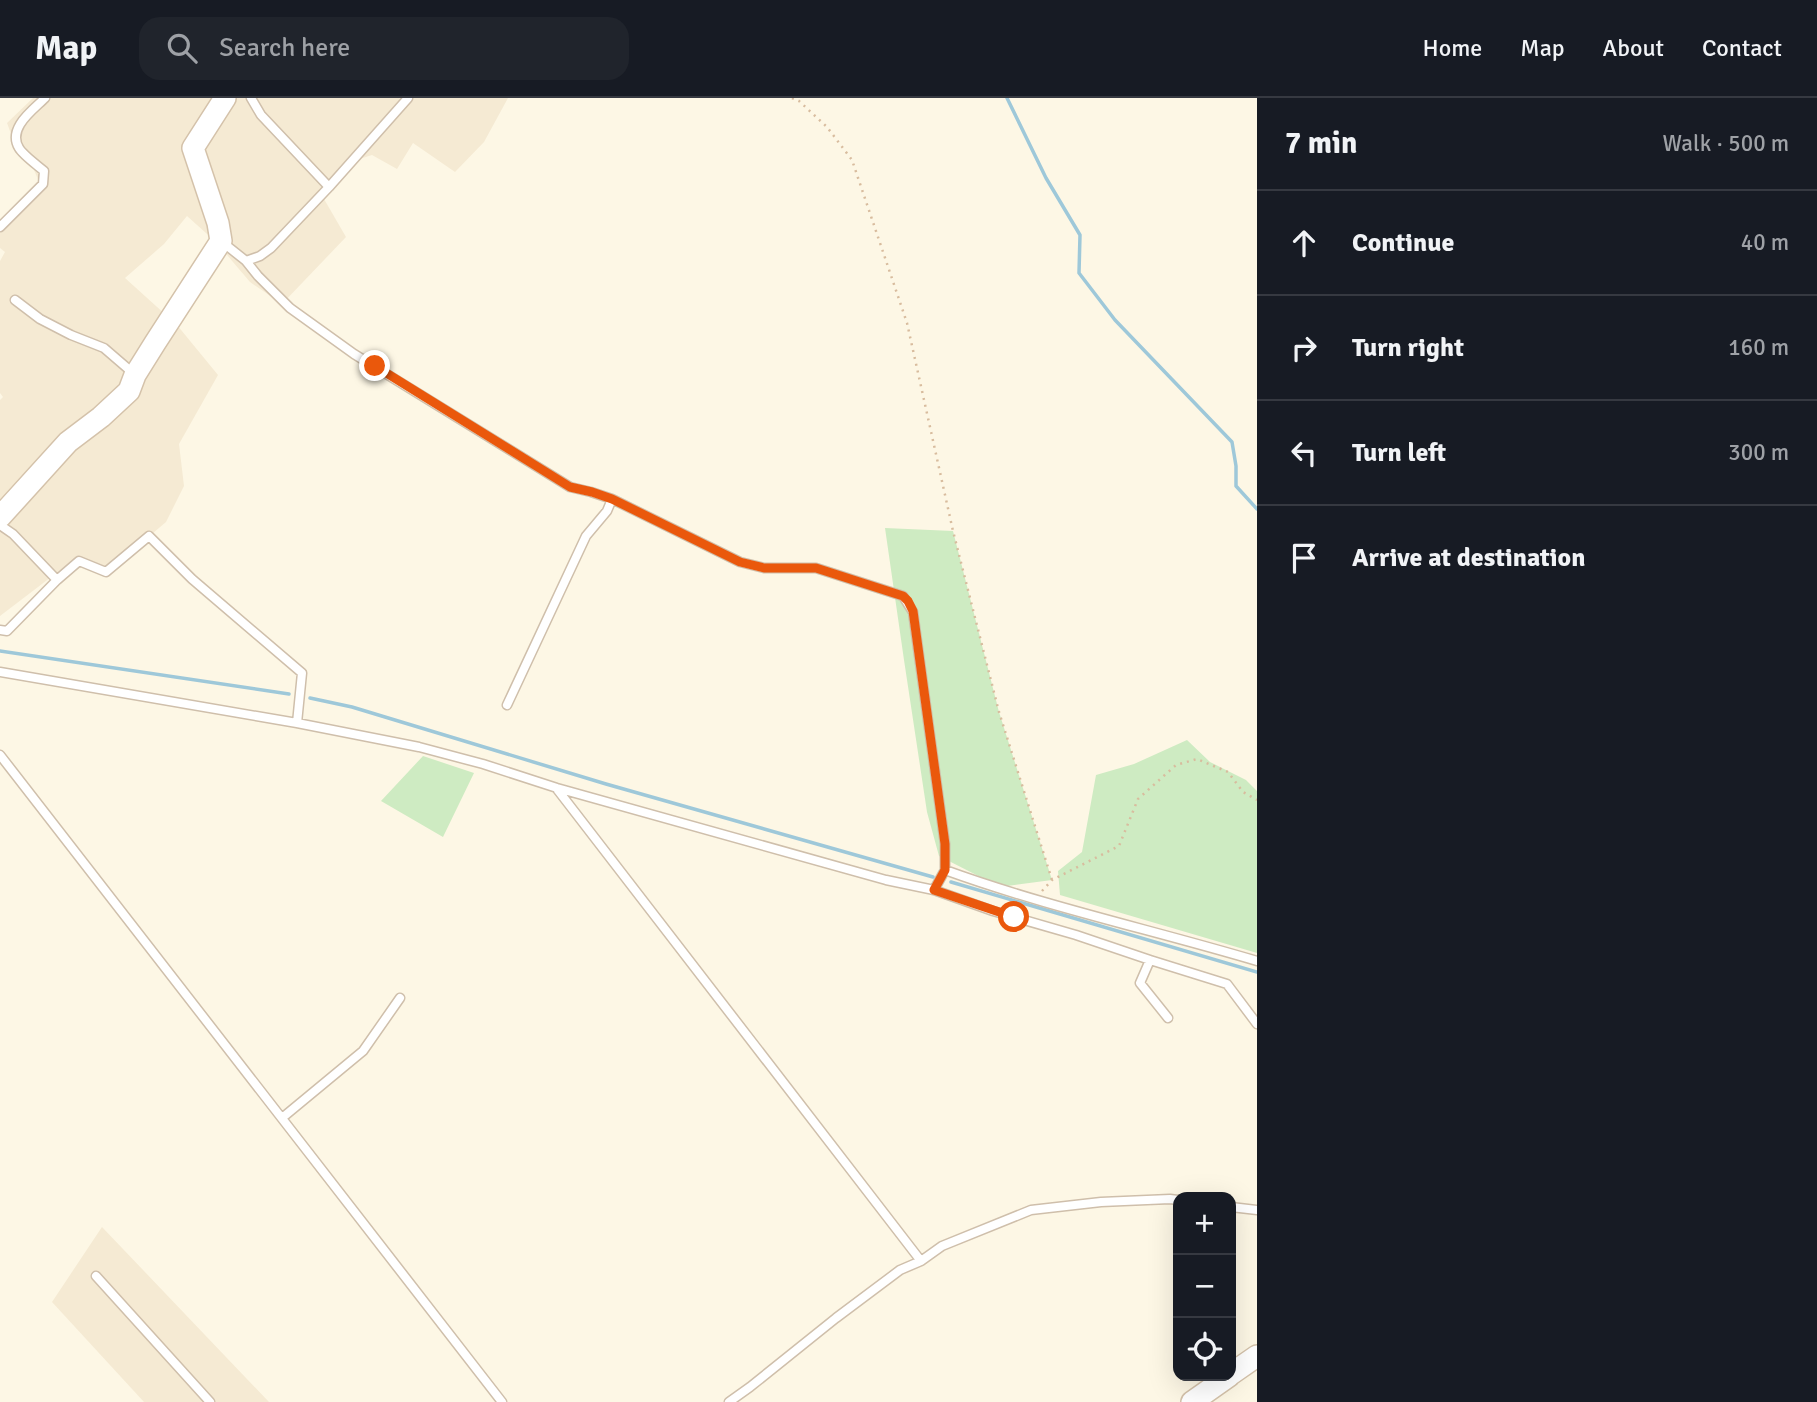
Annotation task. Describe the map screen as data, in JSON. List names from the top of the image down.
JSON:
{
  "page": {
    "header": "Map",
    "search": "Search here",
    "nav": [
      "Home",
      "Map",
      "About",
      "Contact"
    ],
    "heading": ["7 min", "Walk · 500 m"],
    "list": [
      ["Continue", "40 m"],
      ["Turn right", "160 m"],
      ["Turn left", "300 m"],
      "Arrive at destination"
    ],
    "map_buttons": ["+", "−"]
  }
}
